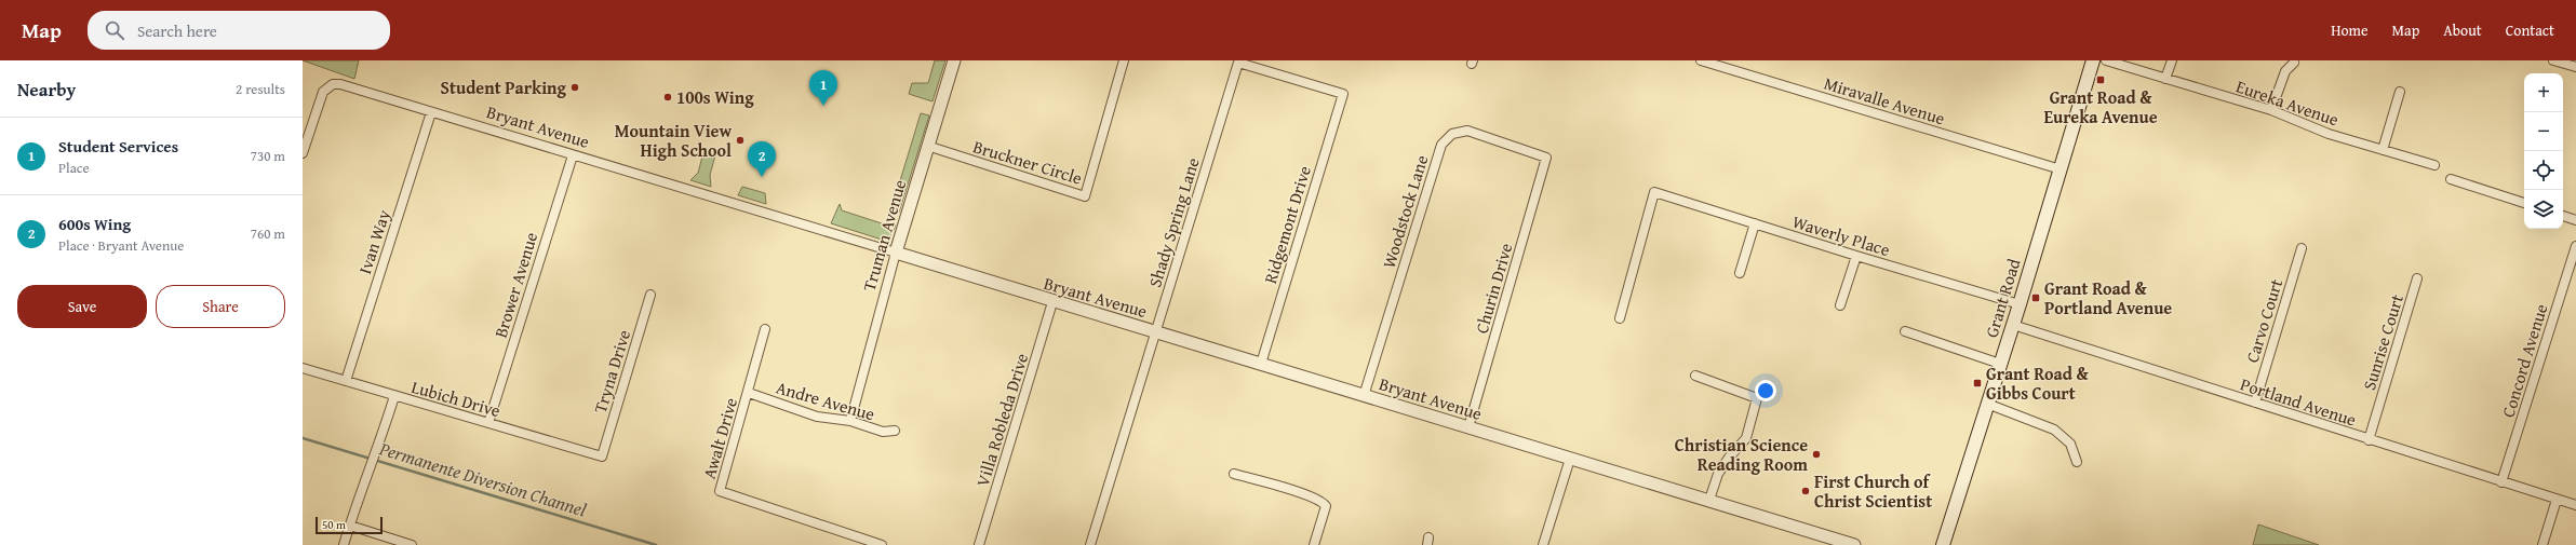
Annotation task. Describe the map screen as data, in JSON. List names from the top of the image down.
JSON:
{
  "streets": {
    "main road": ["Grant Road"],
    "street": [
      "Miravalle Avenue",
      "Eureka Avenue",
      "Bryant Avenue",
      "Bruckner Circle",
      "Woodstock Lane",
      "Shady Spring Lane",
      "Ridgemont Drive",
      "Truman Avenue",
      "Waverly Place",
      "Ivan Way",
      "Brower Avenue",
      "Churin Drive",
      "Carvo Court",
      "Sunrise Court",
      "Concord Avenue",
      "Tryna Drive",
      "Lubich Drive",
      "Andre Avenue",
      "Portland Avenue",
      "Villa Robleda Drive",
      "Awalt Drive"
    ]
  },
  "crossings": [
    ["Miravalle Avenue", "Grant Road"],
    ["Bryant Avenue", "Woodstock Lane"],
    ["Bryant Avenue", "Shady Spring Lane"],
    ["Bryant Avenue", "Ridgemont Drive"],
    ["Bryant Avenue", "Truman Avenue"],
    ["Bryant Avenue", "Ivan Way"],
    ["Bryant Avenue", "Brower Avenue"],
    ["Bryant Avenue", "Churin Drive"],
    ["Bryant Avenue", "Villa Robleda Drive"],
    ["Bruckner Circle", "Truman Avenue"],
    ["Woodstock Lane", "Churin Drive"],
    ["Shady Spring Lane", "Ridgemont Drive"],
    ["Truman Avenue", "Andre Avenue"],
    ["Waverly Place", "Grant Road"],
    ["Ivan Way", "Lubich Drive"],
    ["Brower Avenue", "Lubich Drive"],
    ["Grant Road", "Portland Avenue"],
    ["Carvo Court", "Portland Avenue"],
    ["Sunrise Court", "Portland Avenue"],
    ["Concord Avenue", "Portland Avenue"],
    ["Tryna Drive", "Lubich Drive"],
    ["Andre Avenue", "Awalt Drive"]
  ],
  "water": ["Permanente Diversion Channel"],
  "places": {
    "transit": ["Grant Road & Eureka Avenue", "Grant Road & Portland Avenue", "Grant Road & Gibbs Court"],
    "other": [
      "Student Parking",
      "100s Wing",
      "Mountain View High School",
      "Christian Science Reading Room",
      "First Church of Christ Scientist"
    ]
  },
  "scale_bar": "50 m",
  "page": {
    "header": "Map",
    "search": "Search here",
    "nav": [
      "Home",
      "Map",
      "About",
      "Contact"
    ],
    "heading": ["Nearby", "2 results"],
    "pins": ["1", "2"],
    "map_buttons": ["+", "−"],
    "list": [
      {
        "mark": "1",
        "name": "Student Services",
        "note": "Place",
        "value": "730 m"
      },
      {
        "mark": "2",
        "name": "600s Wing",
        "note": "Place · Bryant Avenue",
        "value": "760 m"
      }
    ],
    "buttons": ["Save", "Share"],
    "scale": "50 m"
  }
}
